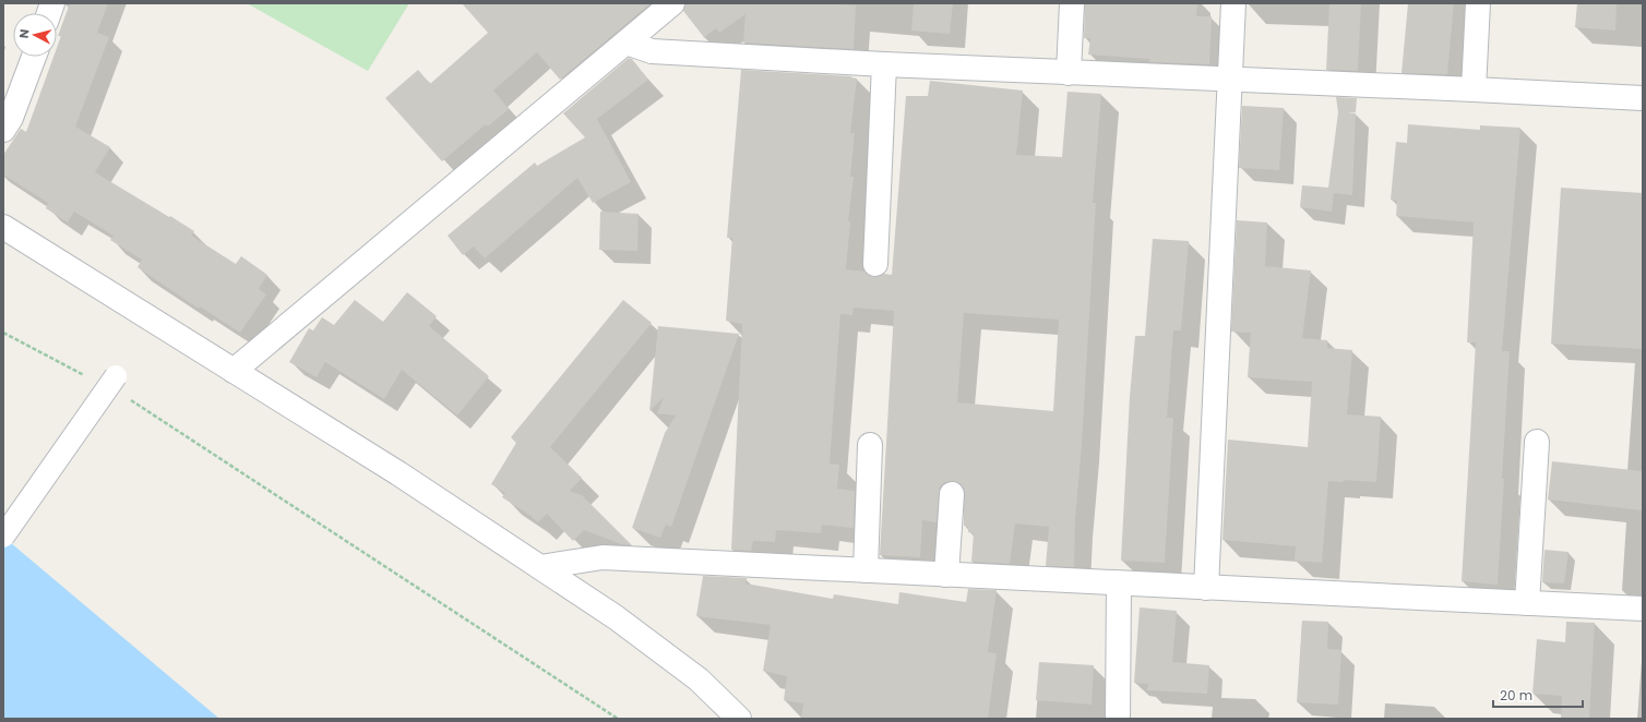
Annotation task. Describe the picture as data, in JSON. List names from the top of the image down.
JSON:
{
  "scale_bar": "20 m",
  "north": "left"
}
